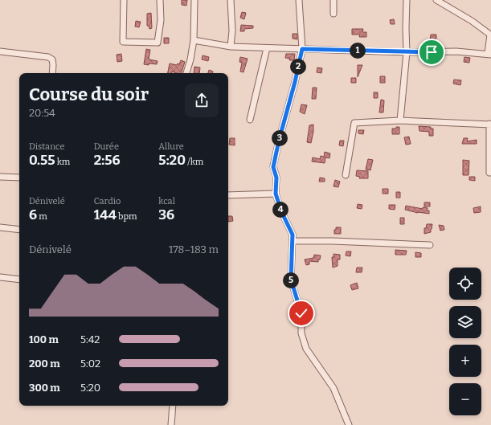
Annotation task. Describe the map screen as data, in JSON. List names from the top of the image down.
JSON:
{
  "page": {
    "pins": [
      "1",
      "2",
      "3",
      "4",
      "5"
    ],
    "heading": ["Course du soir", "20:54"],
    "stats": [
      ["Distance", "0.55 km"],
      ["Durée", "2:56"],
      ["Allure", "5:20 /km"],
      ["Dénivelé", "6 m"],
      ["Cardio", "144 bpm"],
      ["kcal", "36"]
    ],
    "chart": ["Dénivelé", "178–183 m"],
    "map_buttons": ["+", "−"],
    "list": [
      {
        "name": "100 m",
        "note": "5:42"
      },
      {
        "name": "200 m",
        "note": "5:02"
      },
      {
        "name": "300 m",
        "note": "5:20"
      }
    ]
  }
}
